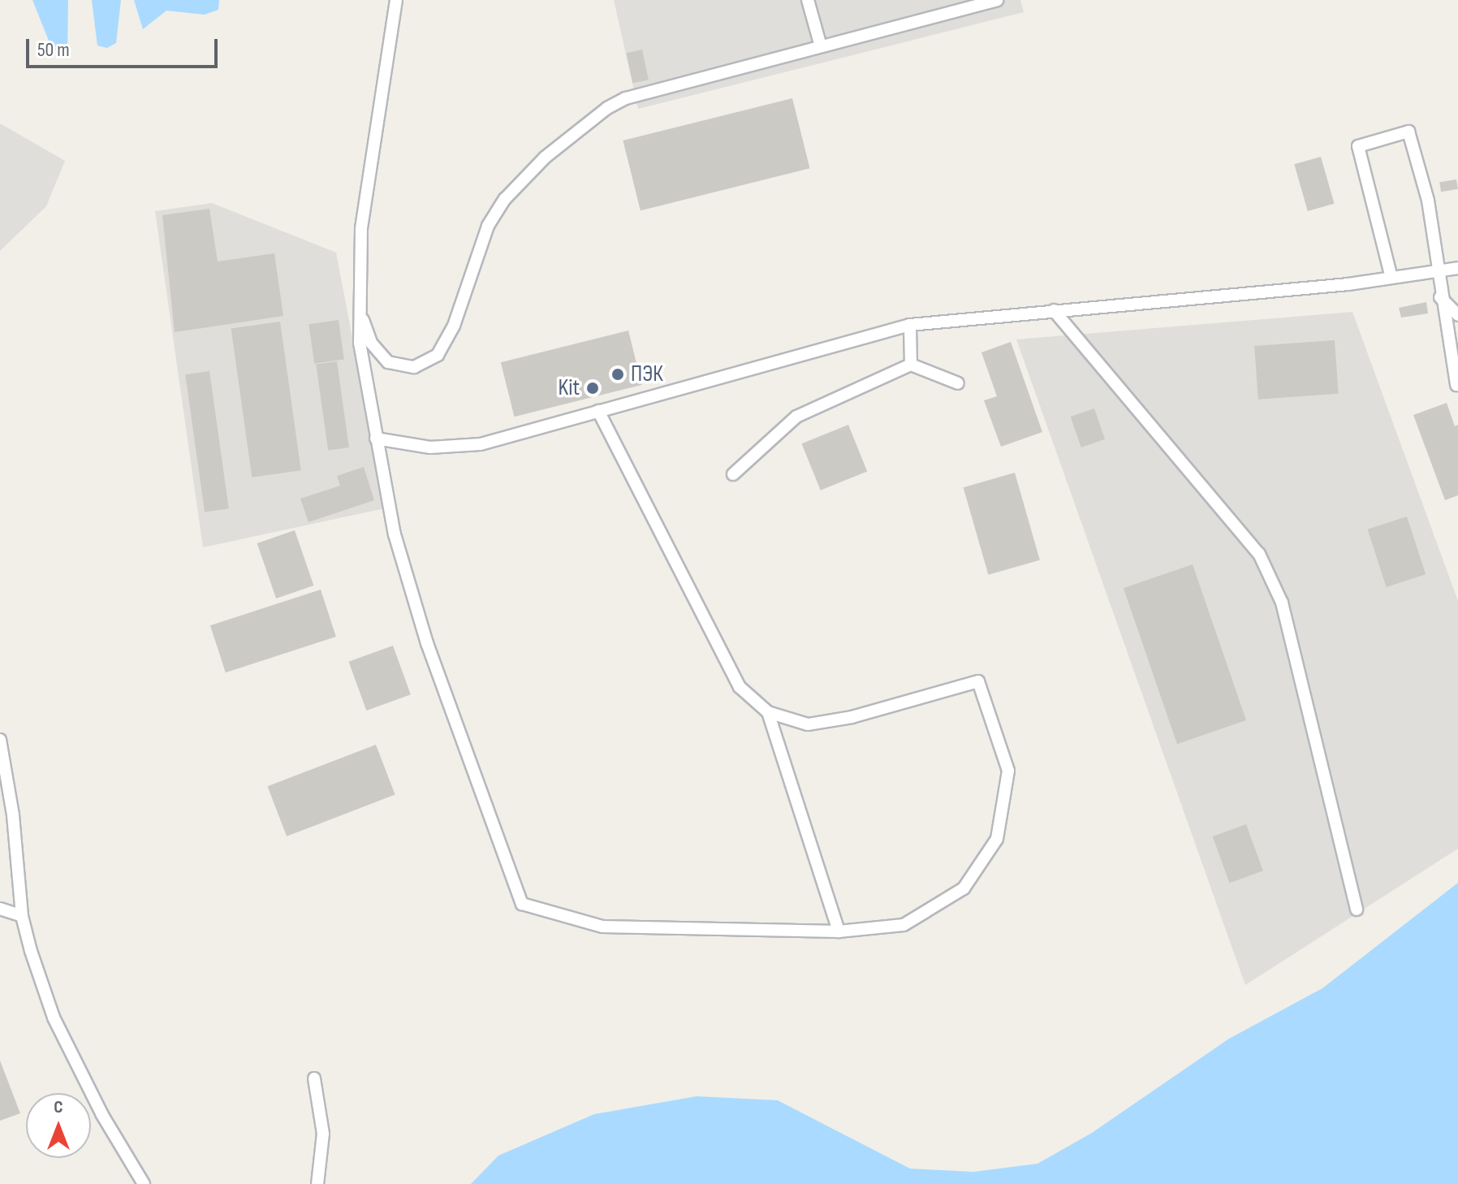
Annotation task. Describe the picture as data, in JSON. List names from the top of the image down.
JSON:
{
  "places": ["ПЭК", "Kit"],
  "scale_bar": "50 m",
  "north": "top"
}
